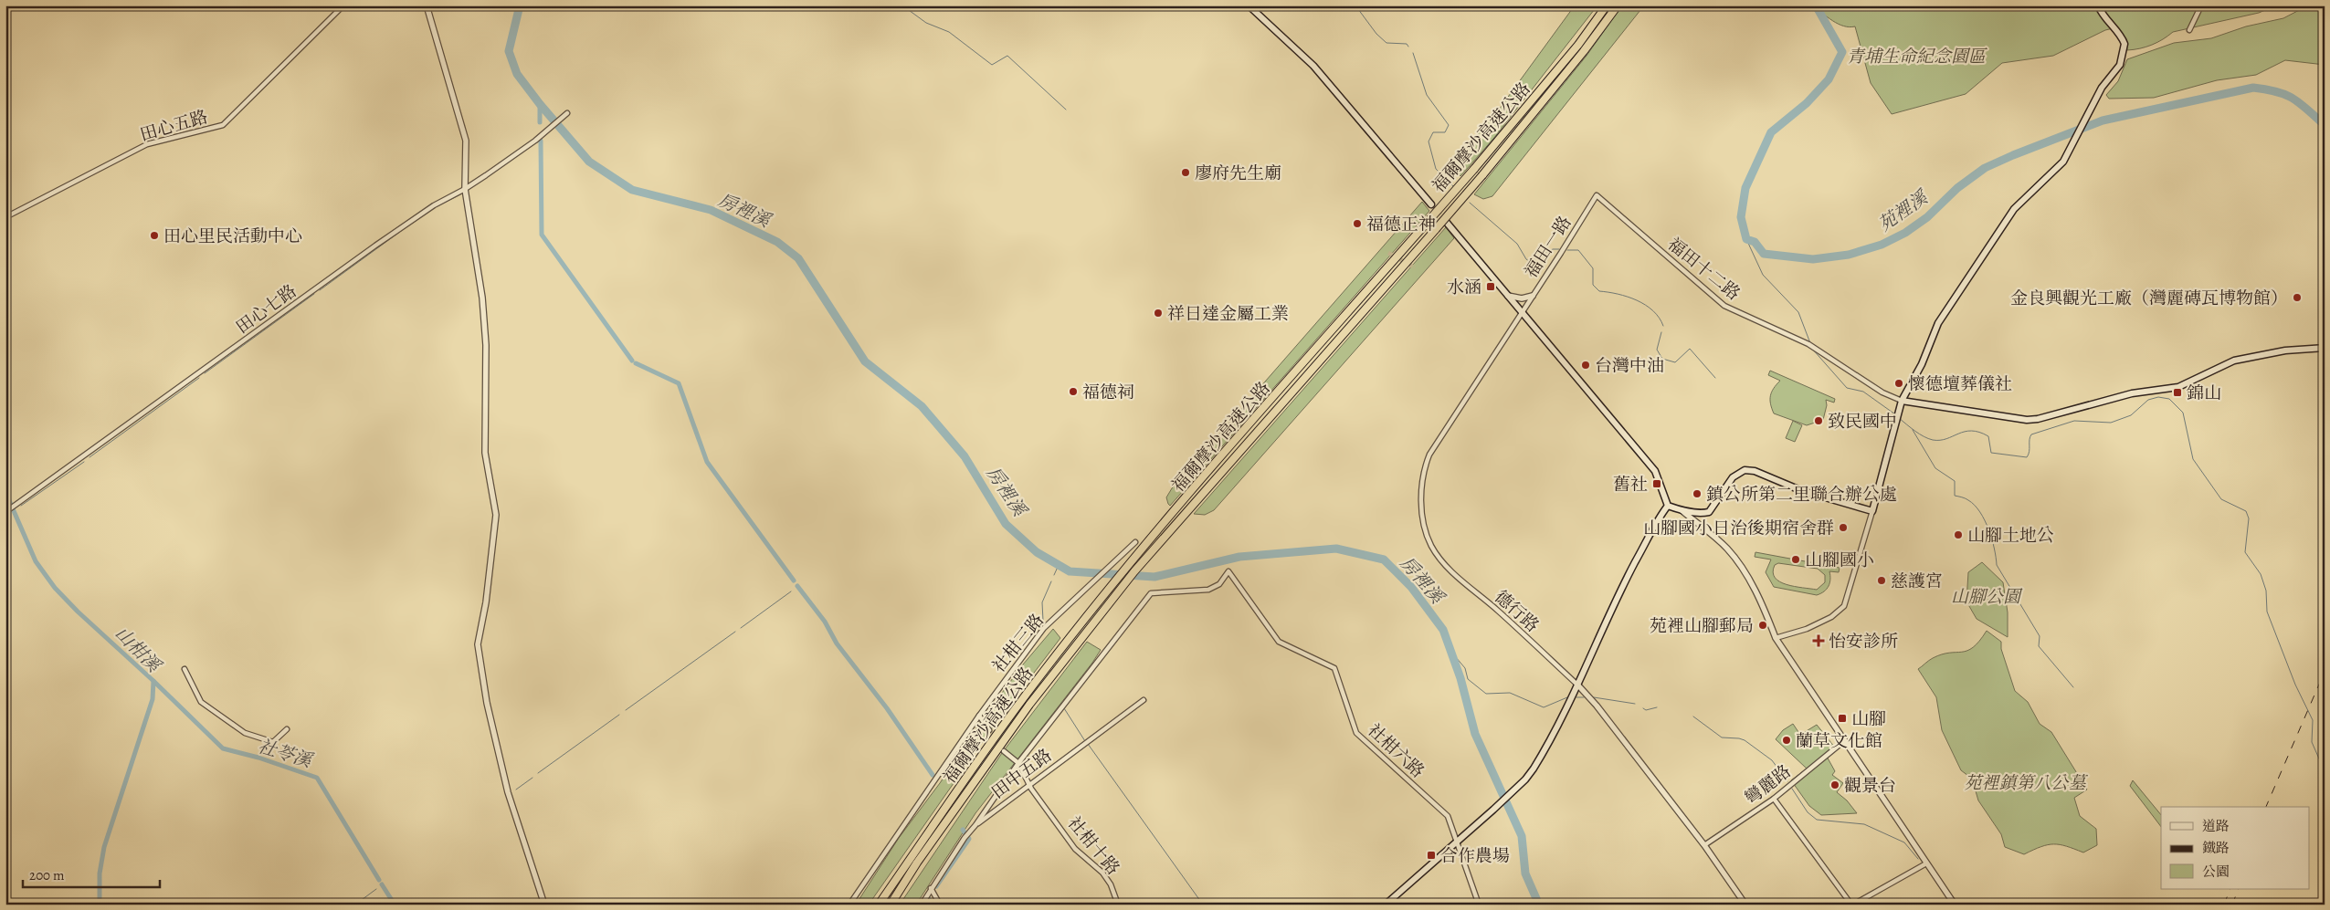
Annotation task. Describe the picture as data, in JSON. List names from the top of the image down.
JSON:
{
  "streets": {
    "highway": ["福爾摩沙高速公路"],
    "street": [
      "田心五路",
      "福田一路",
      "福田十二路",
      "田心七路",
      "德行路",
      "社柑三路",
      "社柑六路",
      "田中五路",
      "彎麗路",
      "社柑十路"
    ]
  },
  "crossings": [
    ["福田一路", "福田十二路"],
    ["福田一路", "德行路"],
    ["德行路", "彎麗路"],
    ["社柑六路", "社柑十路"],
    ["田中五路", "社柑十路"]
  ],
  "water": [
    "房裡溪",
    "苑裡溪",
    "山柑溪",
    "社苓溪"
  ],
  "parks": ["青埔生命紀念園區", "山腳公園", "苑裡鎮第八公墓"],
  "places": {
    "other": [
      "廖府先生廟",
      "福德正神",
      "田心里民活動中心",
      "金良興觀光工廠（灣麗磚瓦博物館）",
      "祥日達金屬工業",
      "台灣中油",
      "懷德壇葬儀社",
      "福德祠",
      "致民國中",
      "鎮公所第二里聯合辦公處",
      "山腳國小日治後期宿舍群",
      "山腳土地公",
      "山腳國小",
      "慈護宮",
      "苑裡山腳郵局",
      "蘭草文化館",
      "觀景台"
    ],
    "transit": [
      "水涵",
      "錦山",
      "舊社",
      "山腳",
      "合作農場"
    ],
    "health": ["怡安診所"]
  },
  "legend": ["道路", "鐵路", "公園"],
  "scale_bar": "200 m"
}
